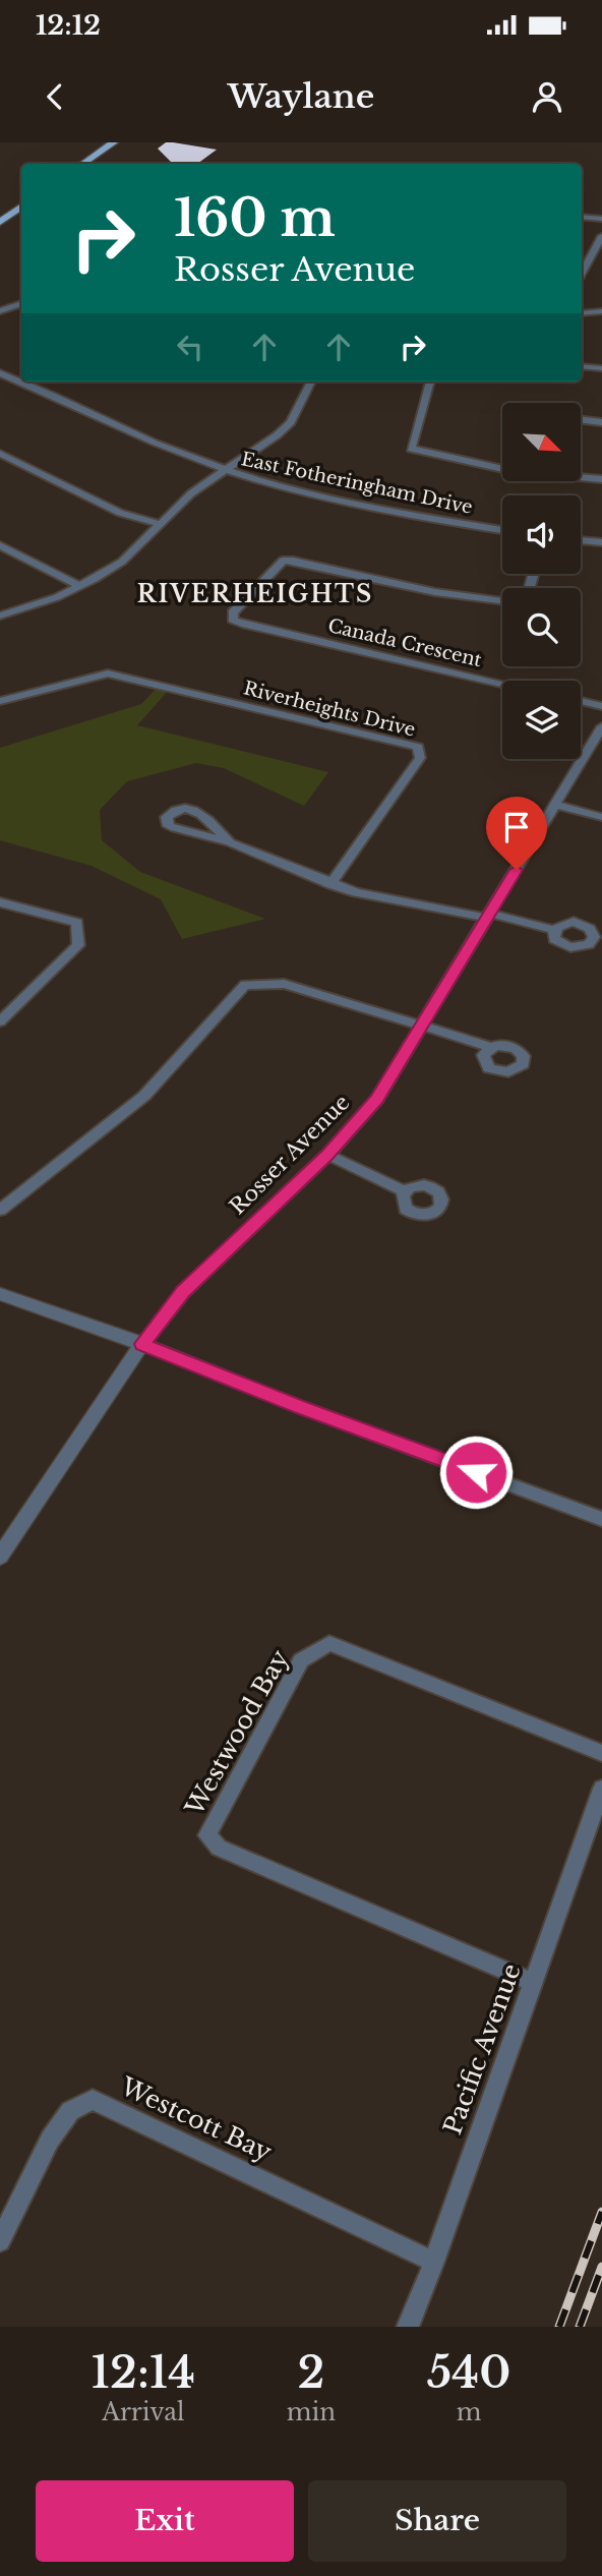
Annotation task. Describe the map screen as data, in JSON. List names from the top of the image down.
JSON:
{
  "streets": {
    "street": [
      "East Fotheringham Drive",
      "Canada Crescent",
      "Riverheights Drive",
      "Rosser Avenue",
      "Westwood Bay",
      "Pacific Avenue",
      "Westcott Bay"
    ]
  },
  "crossings": [
    ["Westwood Bay", "Pacific Avenue"],
    ["Pacific Avenue", "Westcott Bay"]
  ],
  "districts": ["RIVERHEIGHTS"],
  "north": "bottom right",
  "page": {
    "status": "12:12",
    "header": "Waylane",
    "turn": ["160 m", "Rosser Avenue"],
    "eta": [
      "12:14",
      "Arrival",
      "2",
      "min",
      "540",
      "m"
    ],
    "buttons": ["Exit", "Share"]
  }
}
